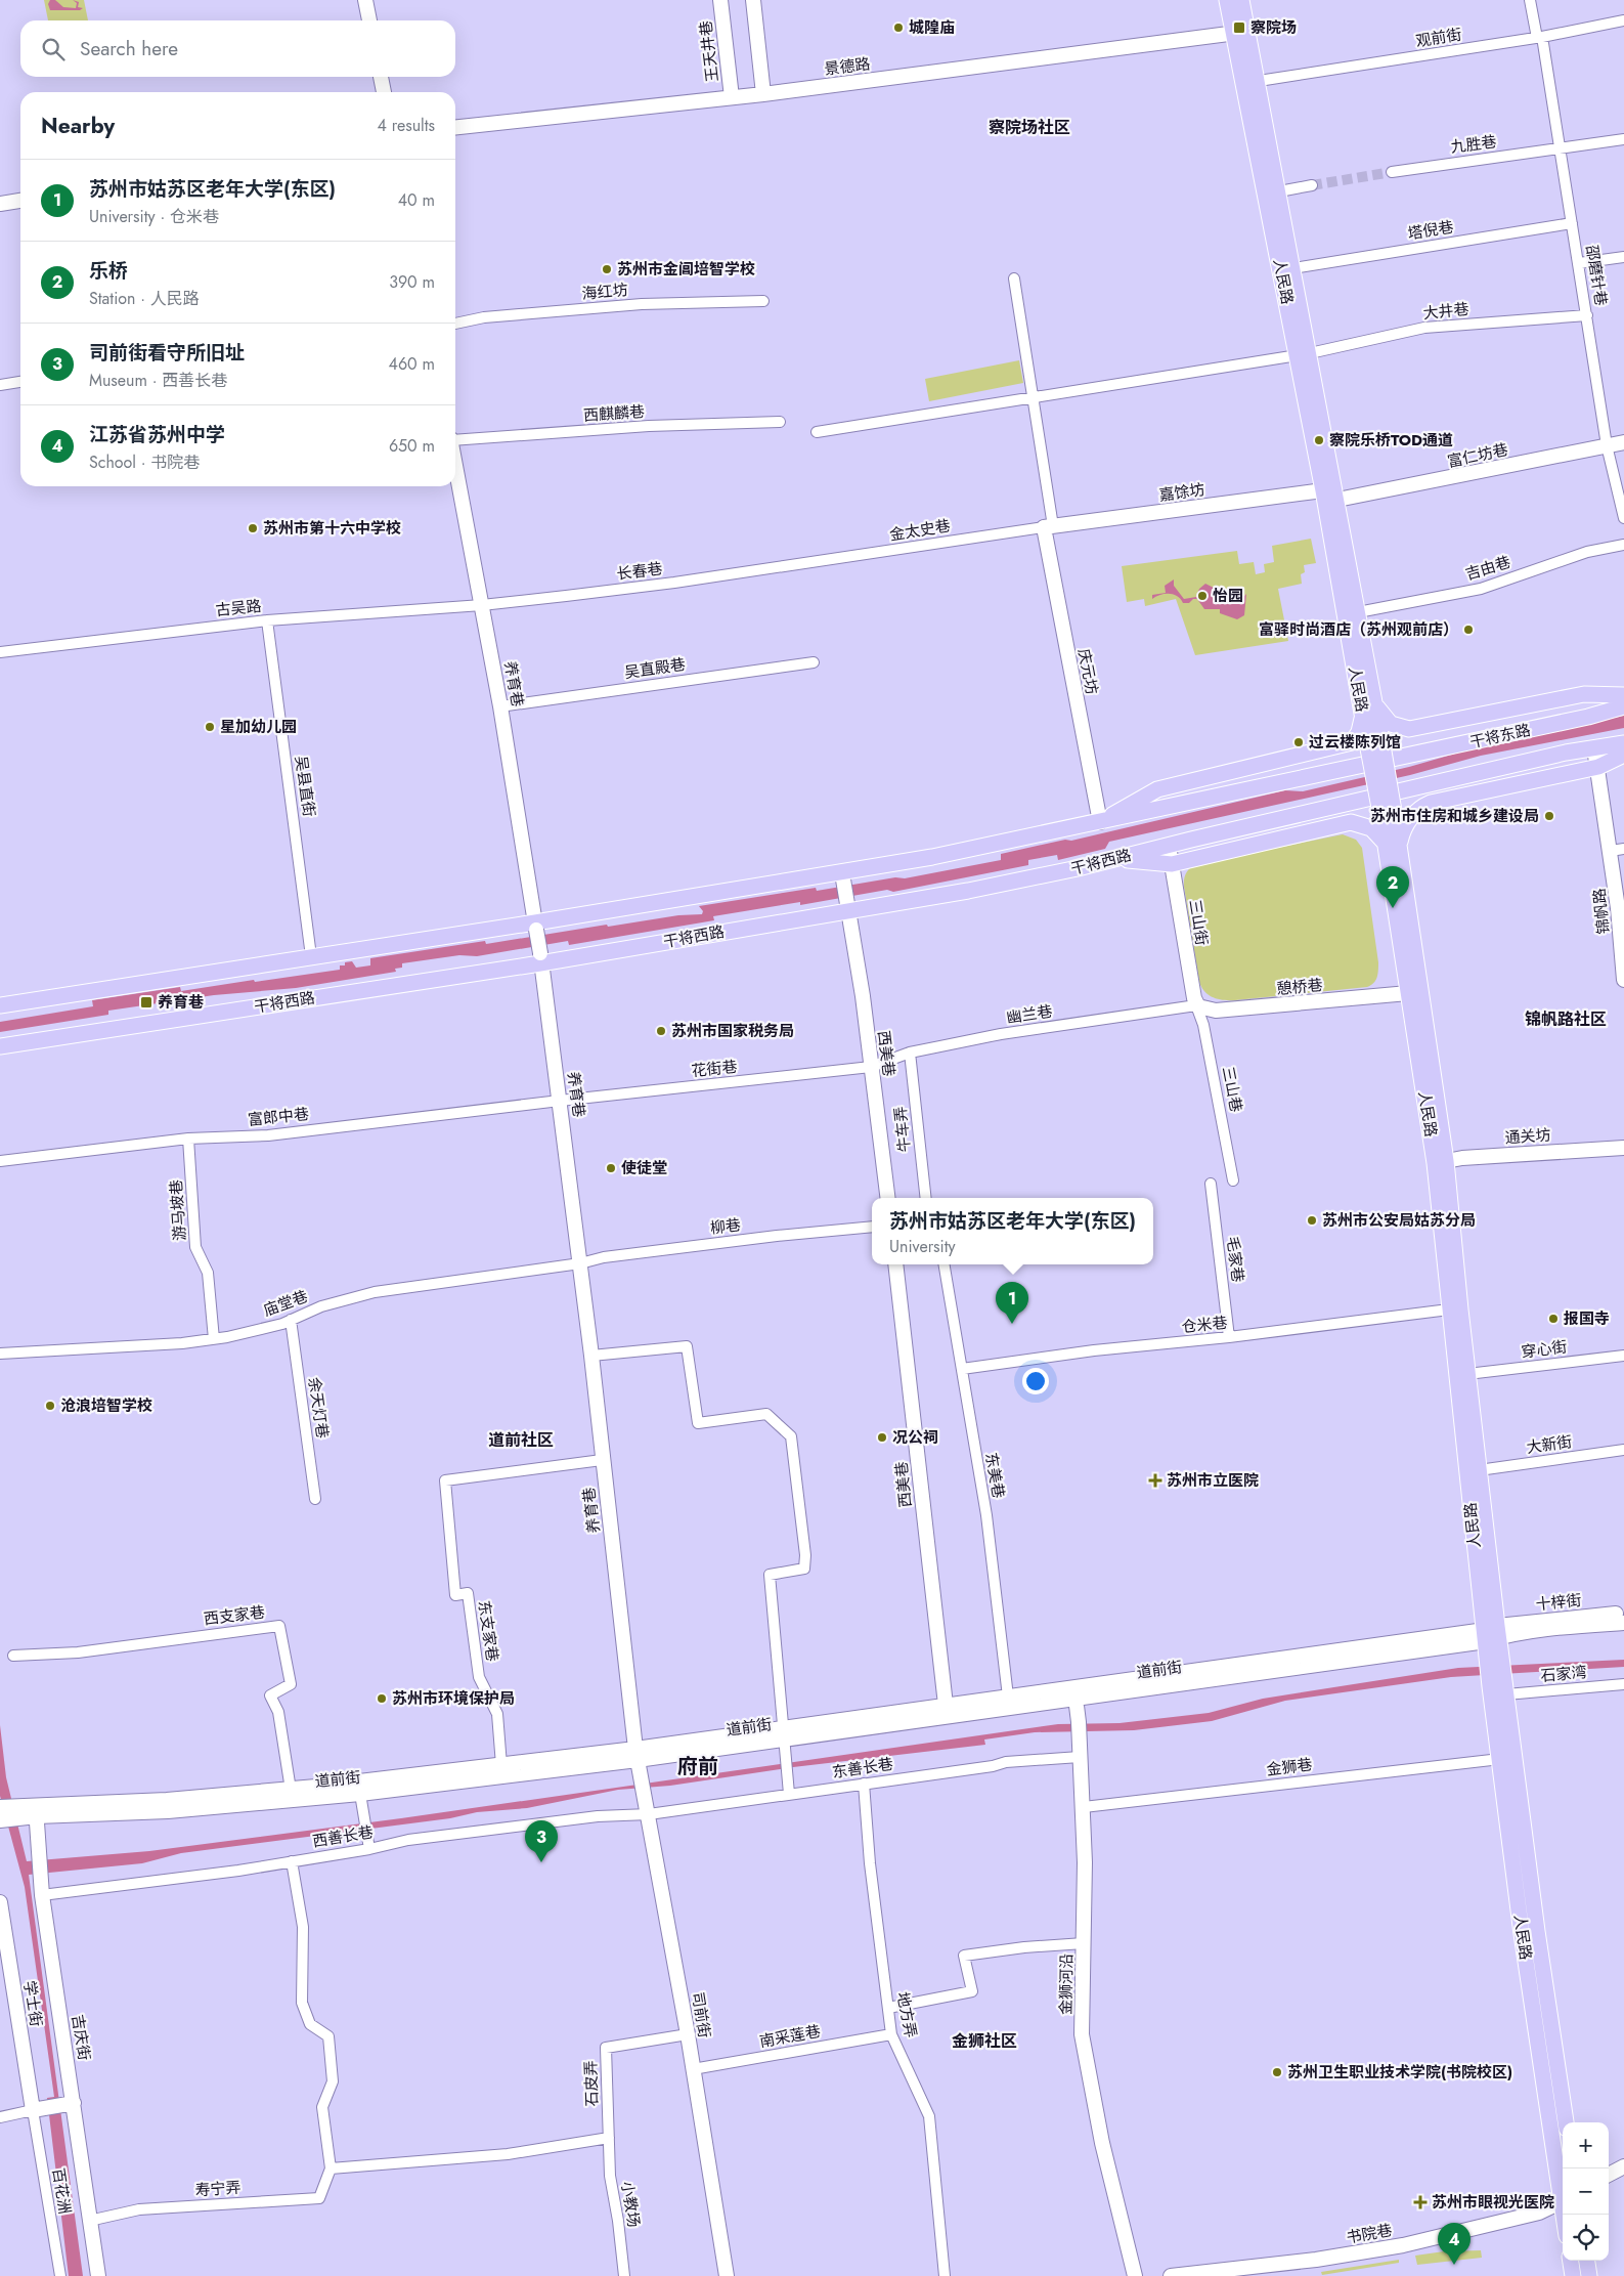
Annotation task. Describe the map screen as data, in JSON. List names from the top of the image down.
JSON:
{
  "streets": {
    "main road": [
      "王天井巷",
      "景德路",
      "人民路",
      "富仁坊巷",
      "嘉馀坊",
      "庆元坊",
      "养育巷",
      "干将东路",
      "干将西路",
      "锦帆路",
      "三山街",
      "憩桥巷",
      "西美巷",
      "通关坊",
      "十梓街",
      "道前街",
      "金狮河沿",
      "学士街",
      "司前街",
      "吉庆街",
      "书院巷"
    ],
    "street": [
      "观前街",
      "九胜巷",
      "塔倪巷",
      "邵磨针巷",
      "海红坊",
      "大井巷",
      "西麒麟巷",
      "金太史巷",
      "吉由巷",
      "长春巷",
      "古吴路",
      "吴直殿巷",
      "吴县直街",
      "幽兰巷",
      "花街巷",
      "三山巷",
      "富郎中巷",
      "牛车弄",
      "游马坡巷",
      "柳巷",
      "毛家巷",
      "庙堂巷",
      "仓米巷",
      "穿心街",
      "余天灯巷",
      "大新街",
      "东美巷",
      "西支家巷",
      "东支家巷",
      "石家湾",
      "金狮巷",
      "东善长巷",
      "西善长巷",
      "地方弄",
      "南采莲巷",
      "石皮弄",
      "寿宁弄",
      "百花洲",
      "小教场"
    ]
  },
  "crossings": [
    ["观前街", "邵磨针巷"],
    ["观前街", "人民路"],
    ["王天井巷", "景德路"],
    ["景德路", "人民路"],
    ["九胜巷", "邵磨针巷"],
    ["塔倪巷", "邵磨针巷"],
    ["塔倪巷", "人民路"],
    ["邵磨针巷", "大井巷"],
    ["邵磨针巷", "富仁坊巷"],
    ["人民路", "大井巷"],
    ["人民路", "富仁坊巷"],
    ["人民路", "嘉馀坊"],
    ["人民路", "吉由巷"],
    ["人民路", "憩桥巷"],
    ["人民路", "通关坊"],
    ["人民路", "仓米巷"],
    ["人民路", "穿心街"],
    ["人民路", "大新街"],
    ["人民路", "十梓街"],
    ["人民路", "道前街"],
    ["人民路", "石家湾"],
    ["人民路", "金狮巷"],
    ["嘉馀坊", "金太史巷"],
    ["嘉馀坊", "庆元坊"],
    ["金太史巷", "长春巷"],
    ["金太史巷", "庆元坊"],
    ["长春巷", "古吴路"],
    ["长春巷", "养育巷"],
    ["古吴路", "养育巷"],
    ["古吴路", "吴县直街"],
    ["吴直殿巷", "养育巷"],
    ["养育巷", "干将西路"],
    ["养育巷", "花街巷"],
    ["养育巷", "富郎中巷"],
    ["养育巷", "柳巷"],
    ["养育巷", "庙堂巷"],
    ["养育巷", "东支家巷"],
    ["养育巷", "道前街"],
    ["养育巷", "司前街"],
    ["干将东路", "干将西路"],
    ["干将东路", "锦帆路"],
    ["干将西路", "三山街"],
    ["干将西路", "西美巷"],
    ["三山街", "憩桥巷"],
    ["三山街", "幽兰巷"],
    ["三山街", "三山巷"],
    ["憩桥巷", "幽兰巷"],
    ["憩桥巷", "三山巷"],
    ["幽兰巷", "西美巷"],
    ["幽兰巷", "花街巷"],
    ["幽兰巷", "三山巷"],
    ["幽兰巷", "牛车弄"],
    ["西美巷", "花街巷"],
    ["西美巷", "道前街"],
    ["花街巷", "富郎中巷"],
    ["富郎中巷", "游马坡巷"],
    ["游马坡巷", "庙堂巷"],
    ["柳巷", "庙堂巷"],
    ["毛家巷", "仓米巷"],
    ["庙堂巷", "余天灯巷"],
    ["仓米巷", "东美巷"],
    ["东美巷", "道前街"],
    ["十梓街", "道前街"],
    ["西支家巷", "道前街"],
    ["东支家巷", "道前街"],
    ["道前街", "金狮河沿"],
    ["道前街", "司前街"],
    ["道前街", "吉庆街"],
    ["金狮巷", "金狮河沿"],
    ["东善长巷", "西善长巷"],
    ["东善长巷", "金狮河沿"],
    ["东善长巷", "司前街"],
    ["东善长巷", "地方弄"],
    ["西善长巷", "司前街"],
    ["西善长巷", "吉庆街"],
    ["学士街", "百花洲"],
    ["司前街", "南采莲巷"],
    ["司前街", "石皮弄"],
    ["地方弄", "南采莲巷"],
    ["吉庆街", "寿宁弄"],
    ["石皮弄", "小教场"]
  ],
  "districts": [
    "察院场社区",
    "锦帆路社区",
    "道前社区",
    "府前",
    "金狮社区"
  ],
  "places": {
    "other": [
      "城隍庙",
      "苏州市金阊培智学校",
      "察院乐桥TOD通道",
      "苏州市第十六中学校",
      "怡园",
      "富驿时尚酒店（苏州观前店）",
      "星加幼儿园",
      "过云楼陈列馆",
      "苏州市住房和城乡建设局",
      "苏州市国家税务局",
      "使徒堂",
      "苏州市公安局姑苏分局",
      "报国寺",
      "沧浪培智学校",
      "况公祠",
      "苏州市环境保护局",
      "苏州卫生职业技术学院(书院校区)"
    ],
    "transit": ["察院场", "养育巷"],
    "health": ["苏州市立医院", "苏州市眼视光医院"]
  },
  "page": {
    "search": "Search here",
    "heading": ["Nearby", "4 results"],
    "list": [
      {
        "mark": "1",
        "name": "苏州市姑苏区老年大学(东区)",
        "note": "University · 仓米巷",
        "value": "40 m"
      },
      {
        "mark": "2",
        "name": "乐桥",
        "note": "Station · 人民路",
        "value": "390 m"
      },
      {
        "mark": "3",
        "name": "司前街看守所旧址",
        "note": "Museum · 西善长巷",
        "value": "460 m"
      },
      {
        "mark": "4",
        "name": "江苏省苏州中学",
        "note": "School · 书院巷",
        "value": "650 m"
      }
    ],
    "pins": [
      "2",
      "1",
      "3",
      "4"
    ],
    "popup": ["苏州市姑苏区老年大学(东区)", "University"],
    "map_buttons": ["+", "−"]
  }
}
